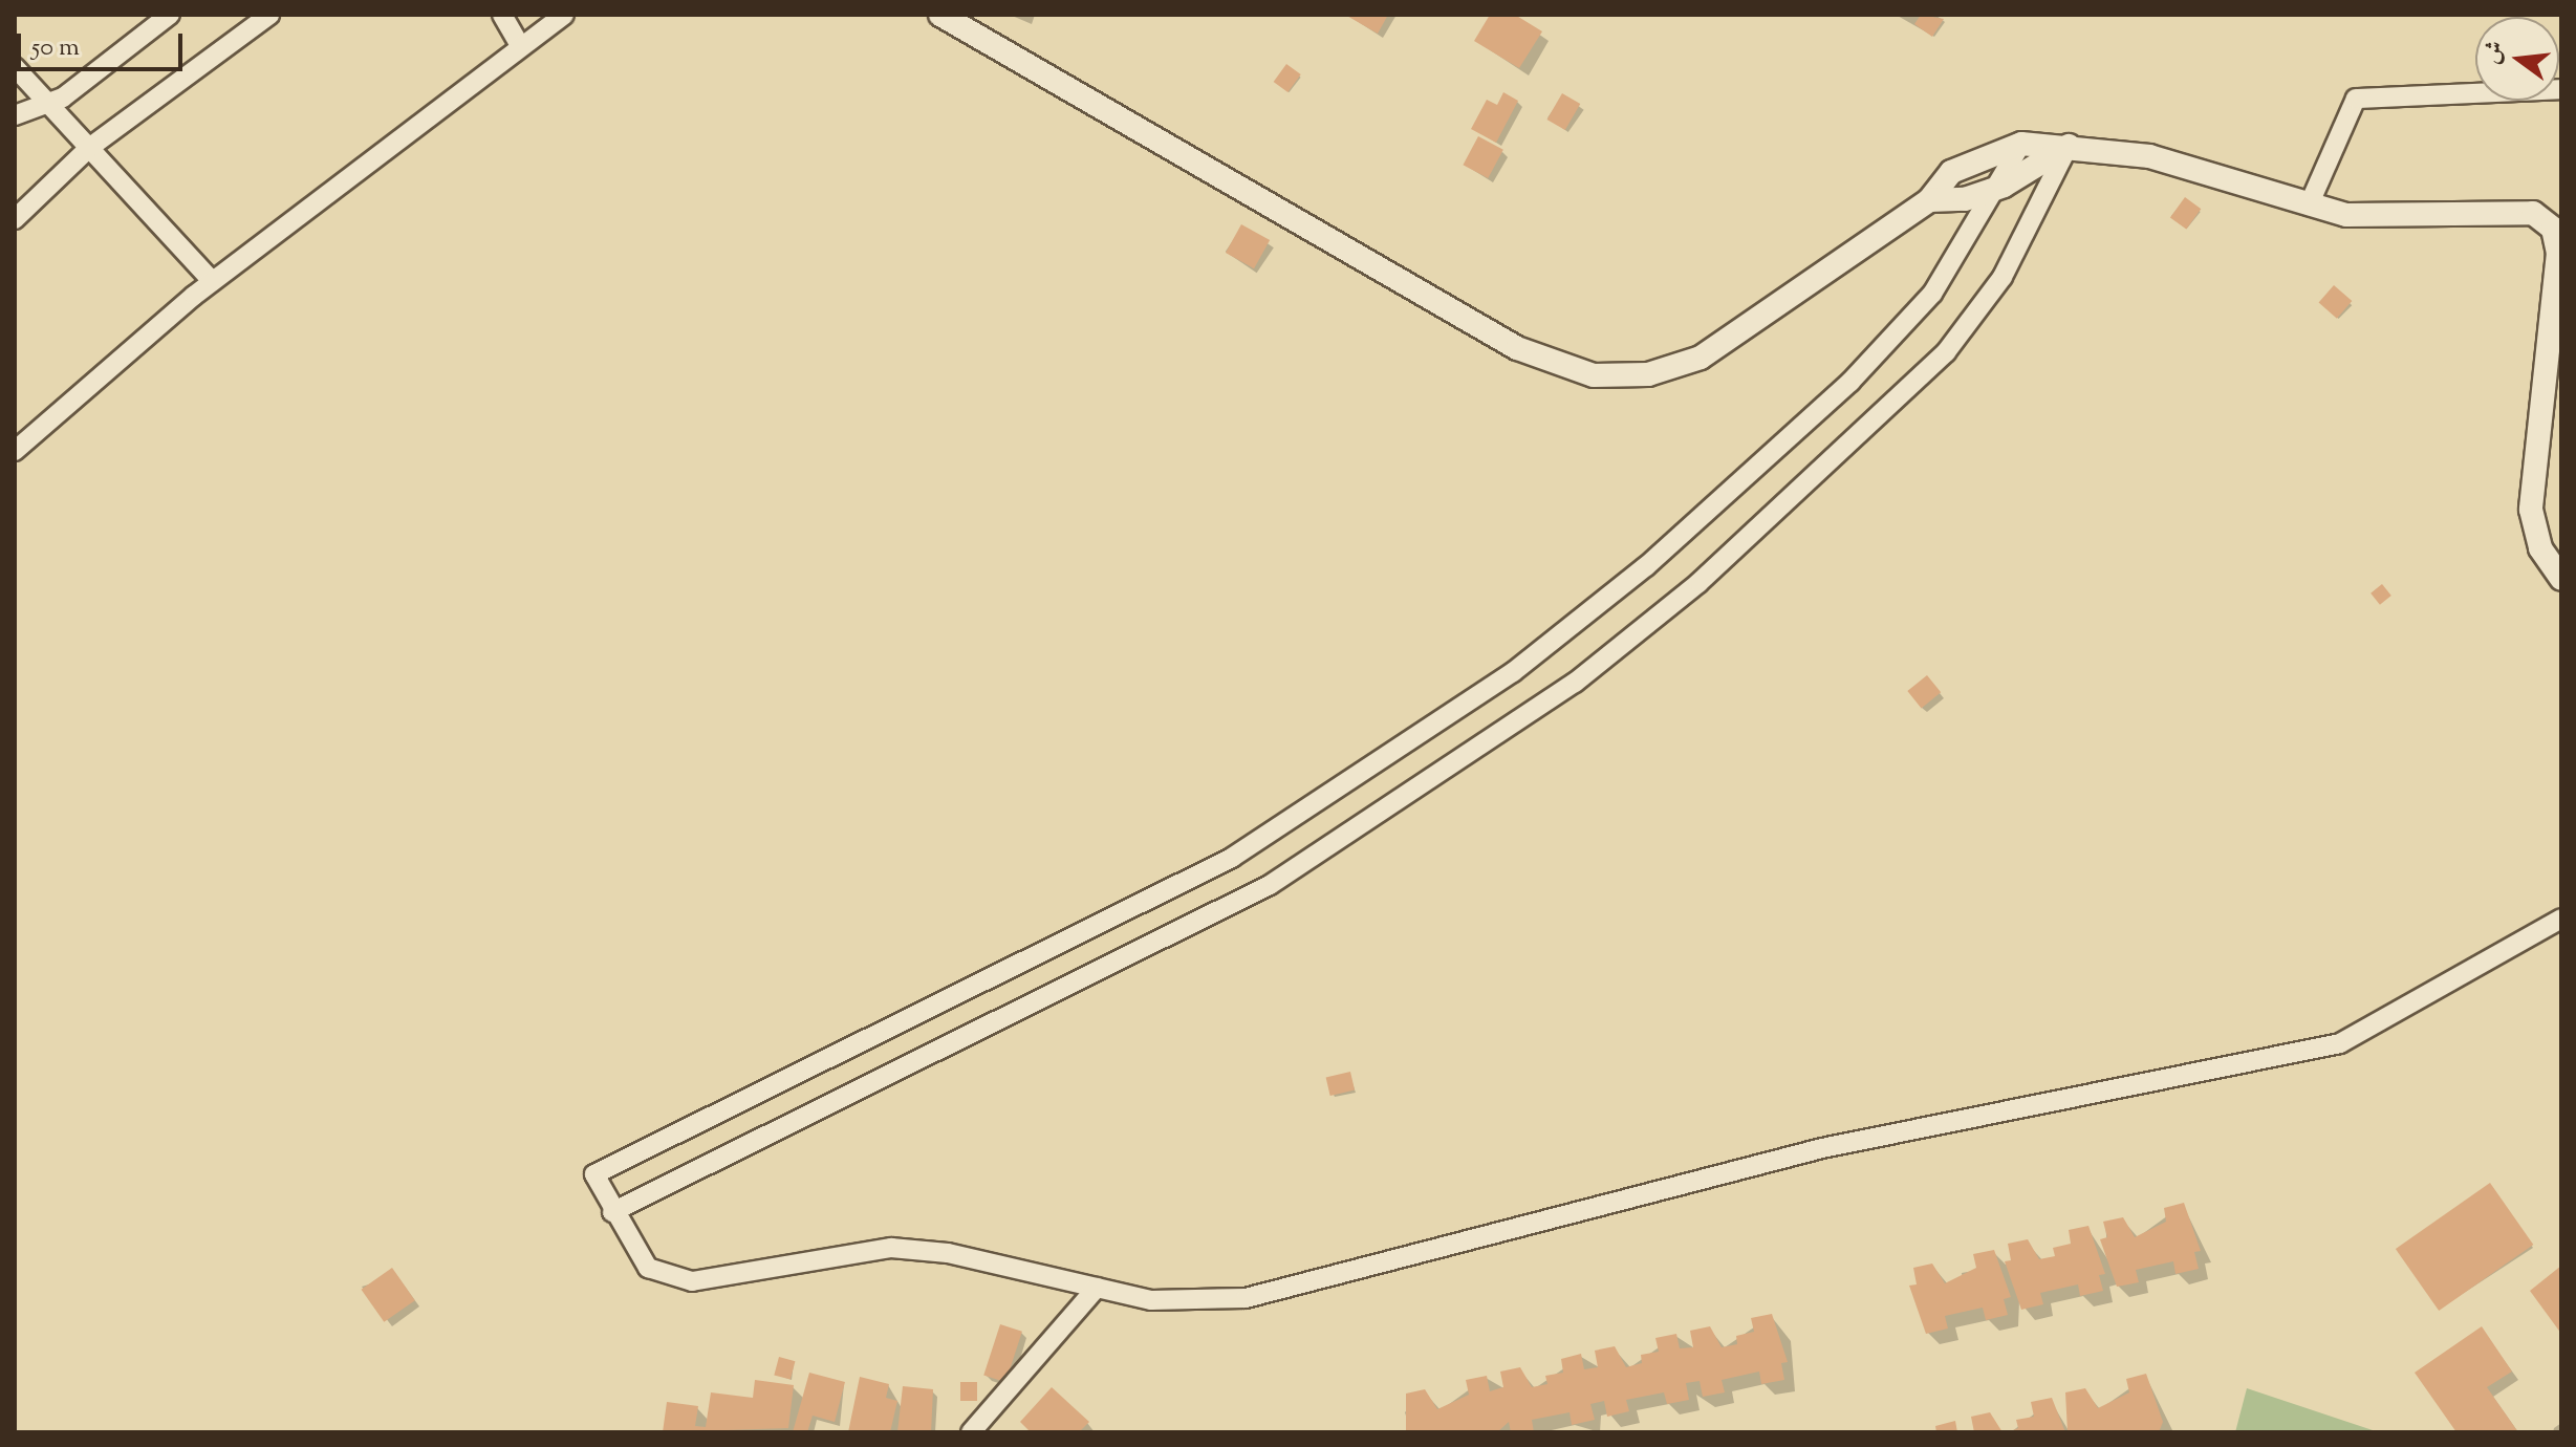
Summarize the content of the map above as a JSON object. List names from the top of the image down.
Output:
{
  "scale_bar": "50 m",
  "north": "left"
}
